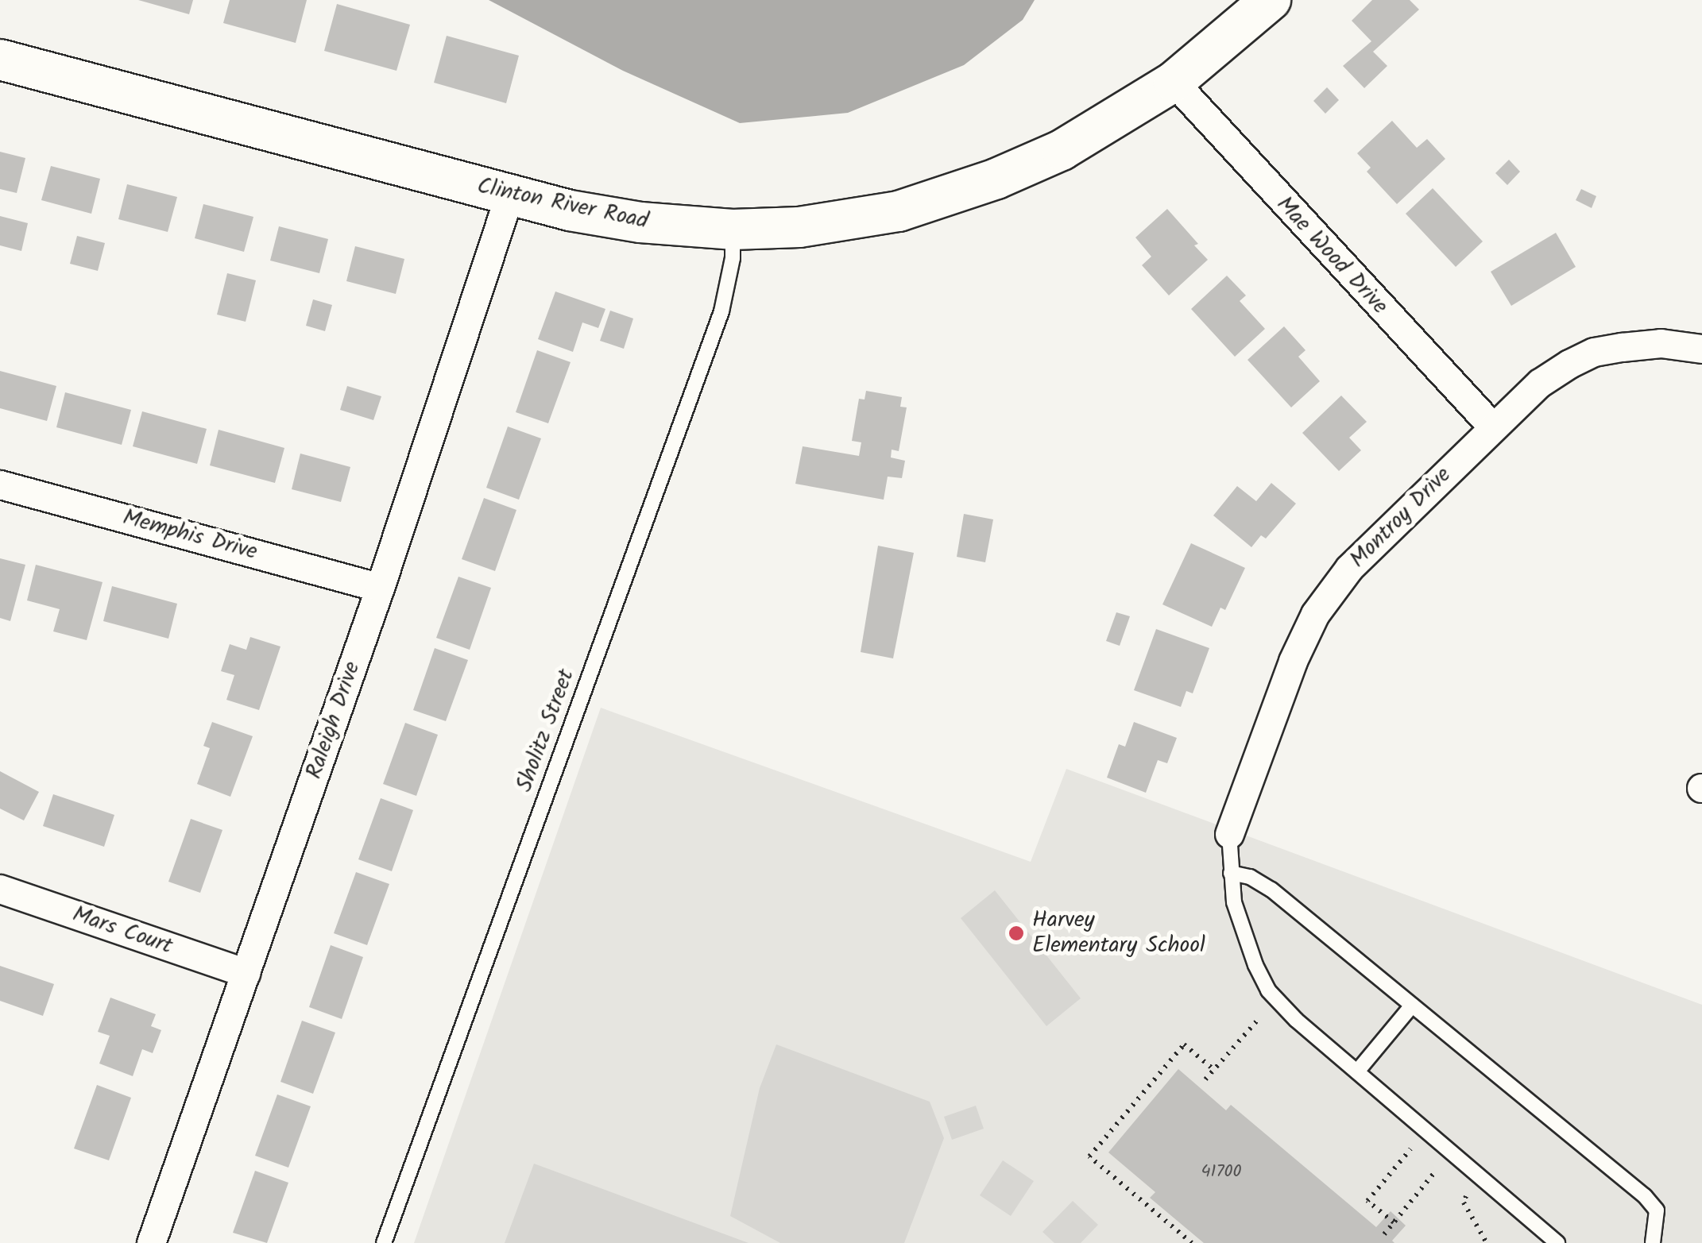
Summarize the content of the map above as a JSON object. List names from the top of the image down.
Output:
{
  "streets": {
    "street": [
      "Clinton River Road",
      "Mae Wood Drive",
      "Montroy Drive",
      "Memphis Drive",
      "Raleigh Drive",
      "Mars Court"
    ],
    "lane": ["Sholitz Street"]
  },
  "crossings": [
    ["Clinton River Road", "Mae Wood Drive"],
    ["Clinton River Road", "Raleigh Drive"],
    ["Clinton River Road", "Sholitz Street"],
    ["Mae Wood Drive", "Montroy Drive"],
    ["Memphis Drive", "Raleigh Drive"],
    ["Raleigh Drive", "Mars Court"]
  ],
  "places": ["Harvey Elementary School"],
  "house_numbers": ["41700"]
}
